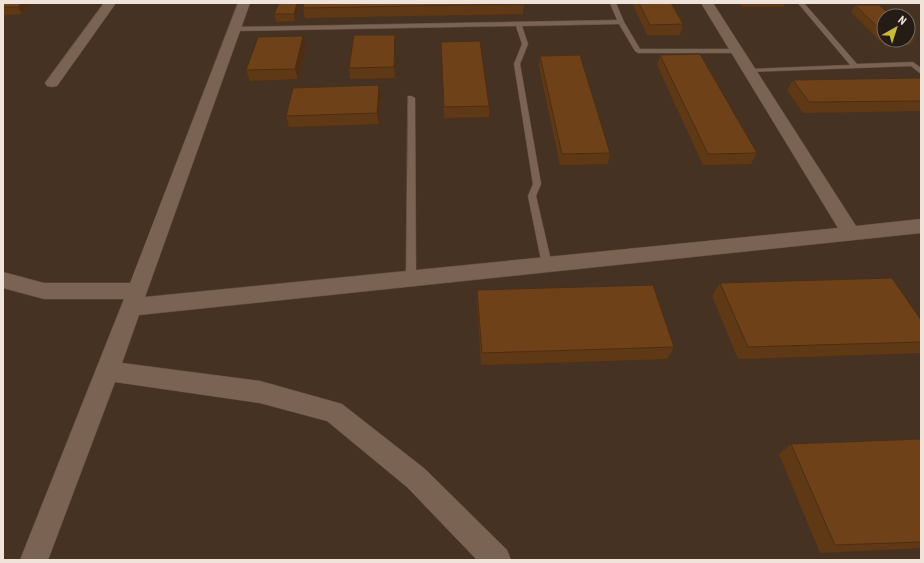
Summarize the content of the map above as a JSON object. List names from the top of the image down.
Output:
{
  "north": "top right"
}
